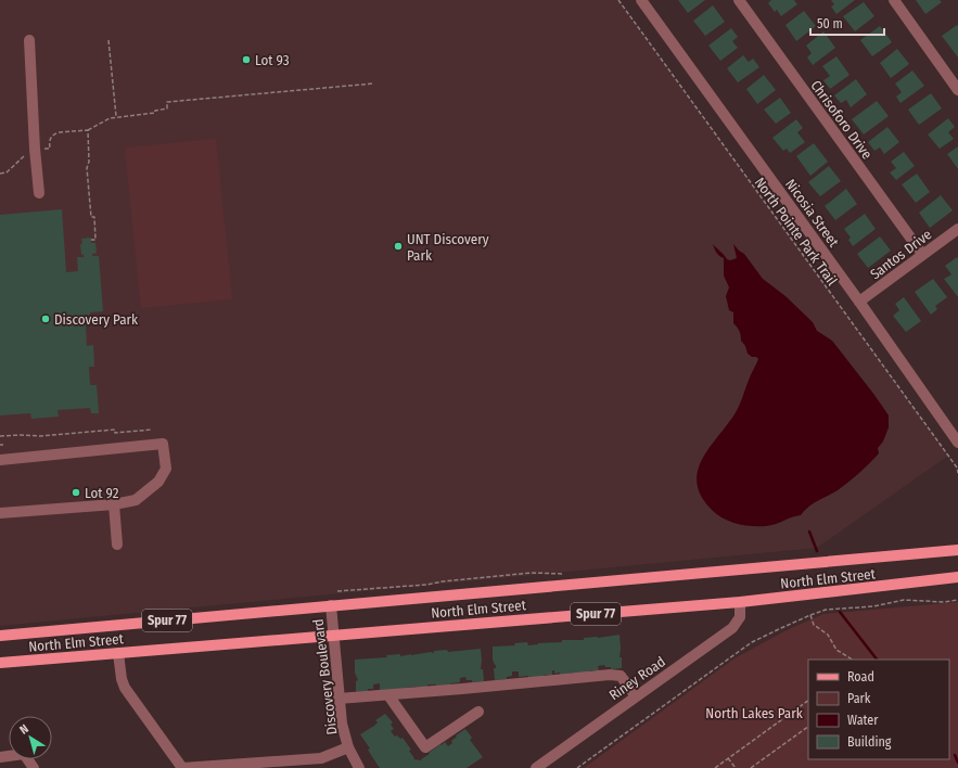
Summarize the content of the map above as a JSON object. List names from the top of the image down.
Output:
{
  "streets": {
    "main road": ["North Elm Street", "Spur 77"],
    "street": [
      "Chrisoforo Drive",
      "Nicosia Street",
      "Santos Drive",
      "Discovery Boulevard",
      "Riney Road"
    ],
    "path": ["North Pointe Park Trail"]
  },
  "crossings": [
    ["Chrisoforo Drive", "Santos Drive"],
    ["Nicosia Street", "Santos Drive"],
    ["North Elm Street", "Discovery Boulevard"],
    ["North Elm Street", "Riney Road"]
  ],
  "parks": ["North Lakes Park"],
  "places": [
    "Lot 93",
    "UNT Discovery Park",
    "Discovery Park",
    "Lot 92"
  ],
  "legend": [
    "Road",
    "Park",
    "Water",
    "Building"
  ],
  "scale_bar": "50 m",
  "north": "top left"
}
